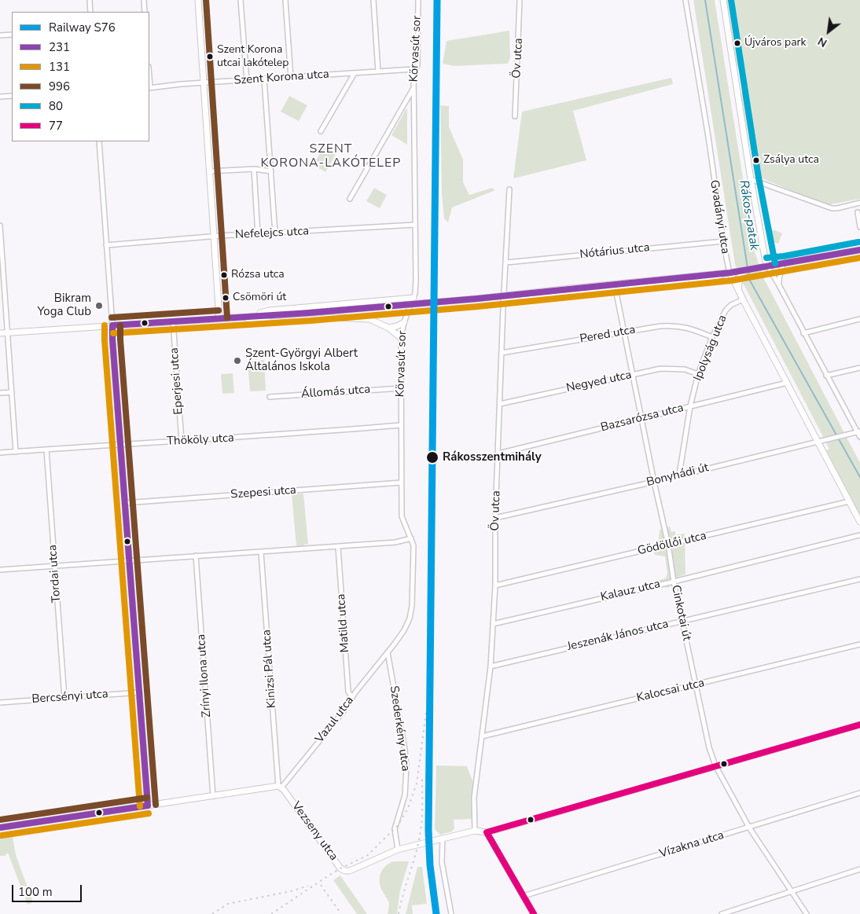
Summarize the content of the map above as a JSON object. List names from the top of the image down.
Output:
{
  "streets": {
    "street": [
      "Körvasút sor",
      "Öv utca",
      "Szent Korona utca",
      "Gvadányi utca",
      "Nefelejcs utca",
      "Nótárius utca",
      "Pered utca",
      "Ipolyság utca",
      "Eperjesi utca",
      "Negyed utca",
      "Állomás utca",
      "Bazsarózsa utca",
      "Thököly utca",
      "Bonyhádi út",
      "Szepesi utca",
      "Gödöllői utca",
      "Tordai utca",
      "Kalauz utca",
      "Cinkotai út",
      "Matild utca",
      "Jeszenák János utca",
      "Kinizsi Pál utca",
      "Zrínyi Ilona utca",
      "Kalocsai utca",
      "Bercsényi utca",
      "Vazul utca",
      "Szederkény utca",
      "Vezseny utca",
      "Vízakna utca"
    ]
  },
  "crossings": [
    ["Körvasút sor", "Szent Korona utca"],
    ["Körvasút sor", "Nefelejcs utca"],
    ["Körvasút sor", "Állomás utca"],
    ["Körvasút sor", "Thököly utca"],
    ["Körvasút sor", "Szepesi utca"],
    ["Körvasút sor", "Vazul utca"],
    ["Körvasút sor", "Szederkény utca"],
    ["Öv utca", "Nótárius utca"],
    ["Öv utca", "Pered utca"],
    ["Öv utca", "Negyed utca"],
    ["Öv utca", "Bazsarózsa utca"],
    ["Öv utca", "Bonyhádi út"],
    ["Öv utca", "Gödöllői utca"],
    ["Öv utca", "Kalauz utca"],
    ["Öv utca", "Jeszenák János utca"],
    ["Öv utca", "Kalocsai utca"],
    ["Gvadányi utca", "Nótárius utca"],
    ["Gvadányi utca", "Ipolyság utca"],
    ["Gvadányi utca", "Bazsarózsa utca"],
    ["Gvadányi utca", "Bonyhádi út"],
    ["Gvadányi utca", "Gödöllői utca"],
    ["Pered utca", "Ipolyság utca"],
    ["Pered utca", "Cinkotai út"],
    ["Ipolyság utca", "Negyed utca"],
    ["Ipolyság utca", "Bazsarózsa utca"],
    ["Ipolyság utca", "Bonyhádi út"],
    ["Eperjesi utca", "Thököly utca"],
    ["Negyed utca", "Cinkotai út"],
    ["Bazsarózsa utca", "Cinkotai út"],
    ["Thököly utca", "Tordai utca"],
    ["Bonyhádi út", "Cinkotai út"],
    ["Gödöllői utca", "Cinkotai út"],
    ["Tordai utca", "Bercsényi utca"],
    ["Kalauz utca", "Cinkotai út"],
    ["Cinkotai út", "Jeszenák János utca"],
    ["Cinkotai út", "Kalocsai utca"],
    ["Cinkotai út", "Vízakna utca"],
    ["Matild utca", "Vazul utca"],
    ["Kinizsi Pál utca", "Vazul utca"],
    ["Kinizsi Pál utca", "Vezseny utca"],
    ["Vazul utca", "Szederkény utca"],
    ["Vazul utca", "Vezseny utca"],
    ["Szederkény utca", "Vezseny utca"]
  ],
  "districts": ["SZENT KORONA-LAKÓTELEP"],
  "water": ["Rákos-patak"],
  "places": [
    "Újváros park",
    "Szent Korona utcai lakótelep",
    "Zsálya utca",
    "Rózsa utca",
    "Csömöri út",
    "Bikram Yoga Club",
    "Szent-Györgyi Albert Általános Iskola",
    "Rákosszentmihály"
  ],
  "lines": [
    "rail line S76",
    "transit line 996",
    "transit line 80",
    "transit line 231",
    "transit line 131",
    "transit line 77"
  ],
  "legend": [
    "Railway S76",
    "231",
    "131",
    "996",
    "80",
    "77"
  ],
  "scale_bar": "100 m",
  "north": "bottom left"
}
